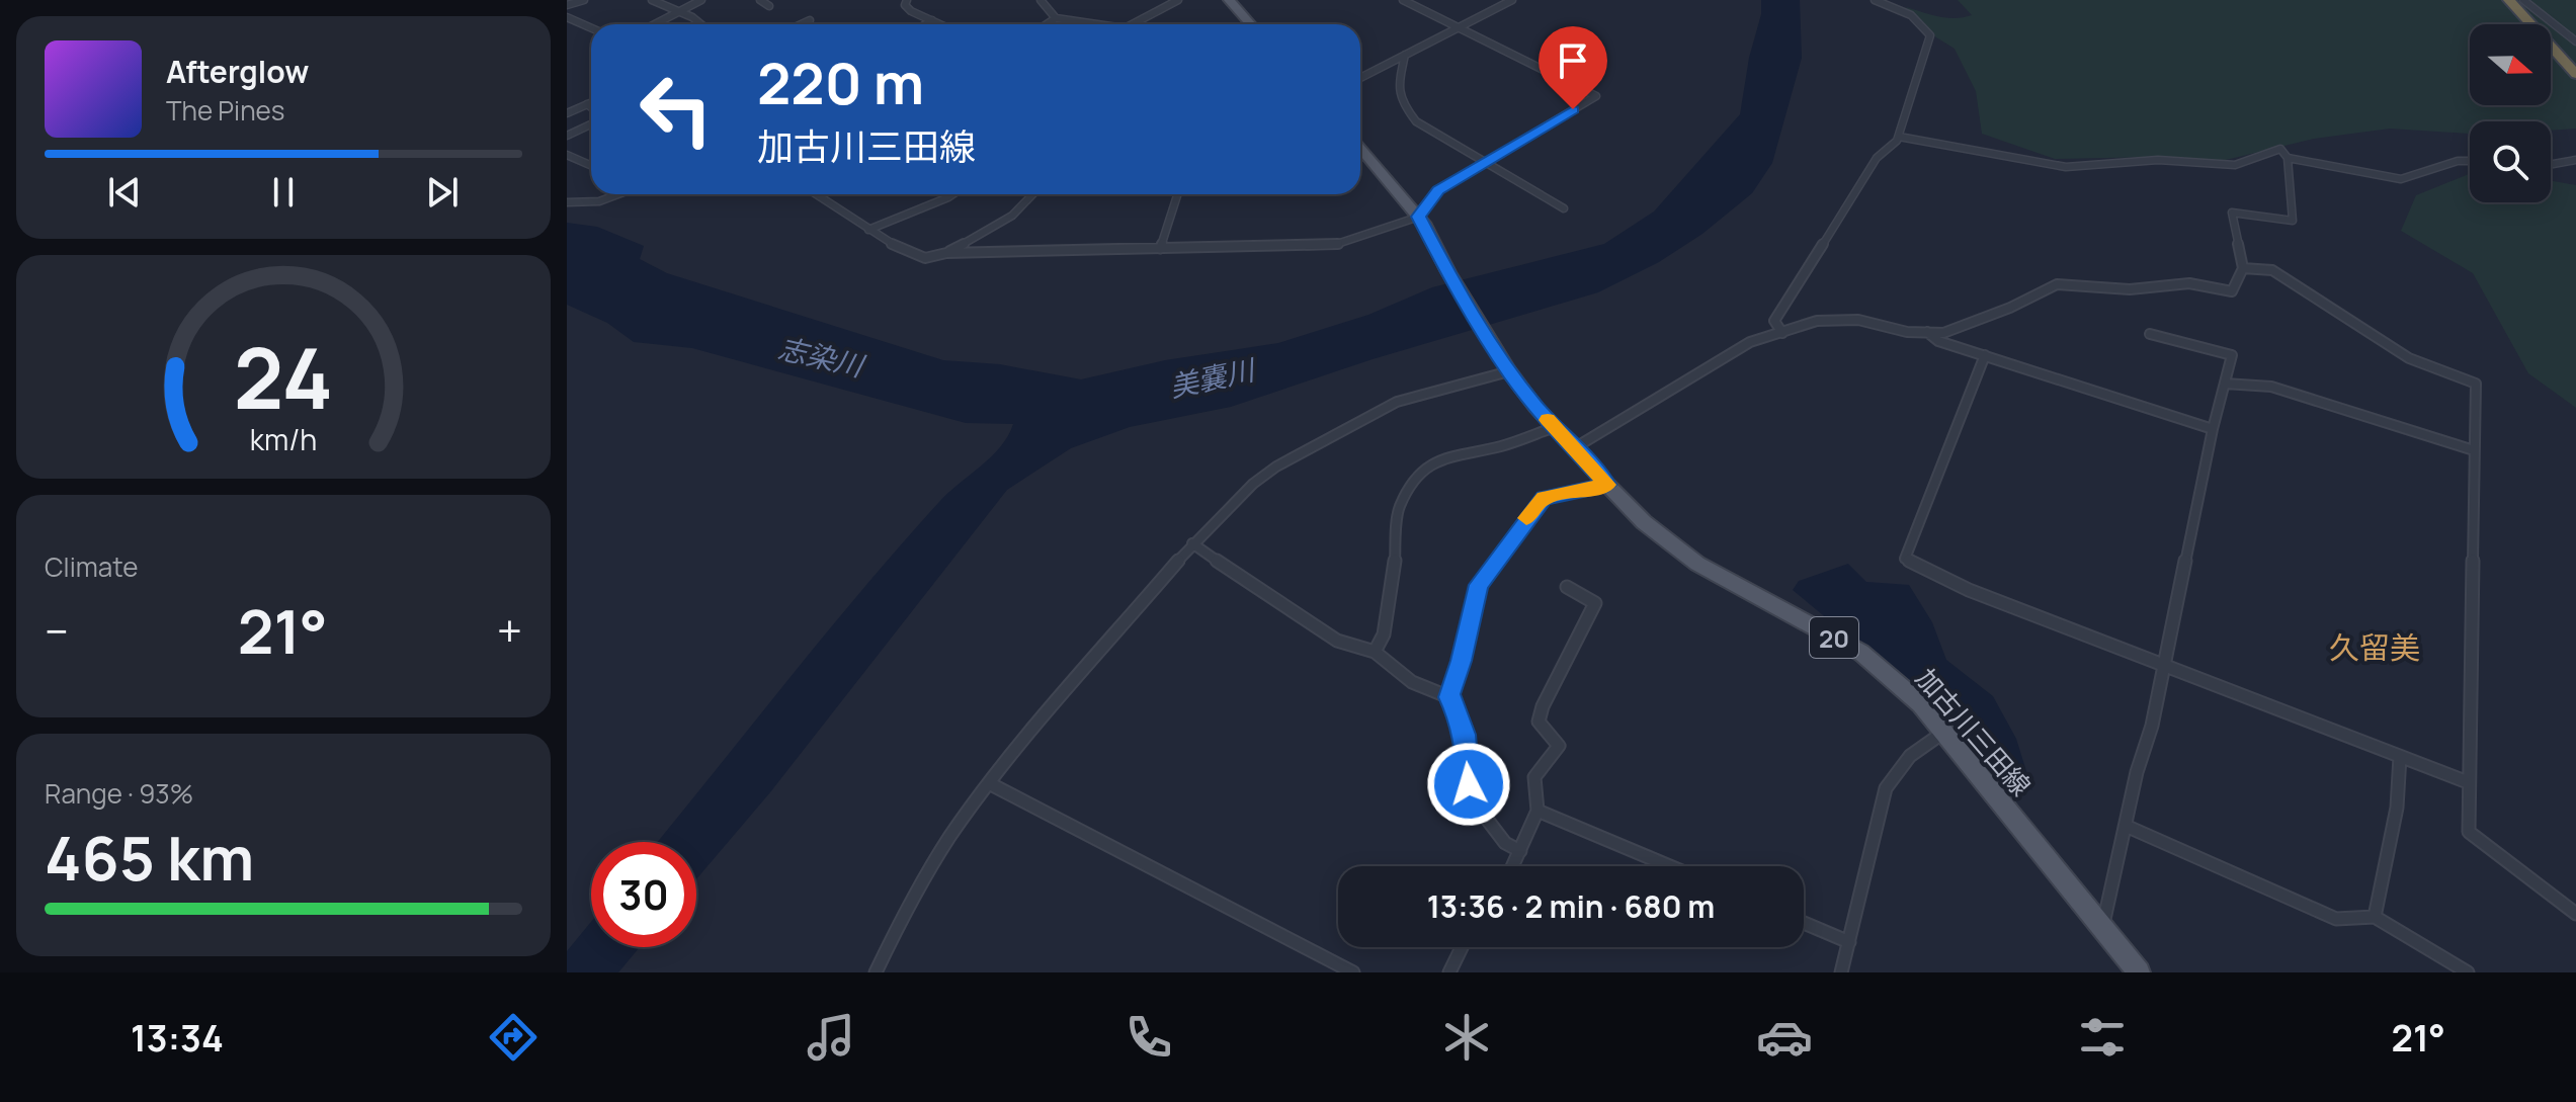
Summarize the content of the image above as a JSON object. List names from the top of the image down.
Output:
{
  "streets": {
    "main road": ["20", "加古川三田線"]
  },
  "districts": ["久留美"],
  "water": ["志染川", "美嚢川"],
  "north": "right",
  "page": {
    "turn": ["220 m", "加古川三田線"],
    "song": ["Afterglow", "The Pines"],
    "tile": [
      "Climate",
      ["Range · 93%", "465 km"]
    ],
    "heat": ["−", "21°", "+"],
    "limit": "30",
    "trip": "13:36 · 2 min · 680 m",
    "tabs": ["13:34", "21°"],
    "gauge": ["24", "km/h"]
  }
}
